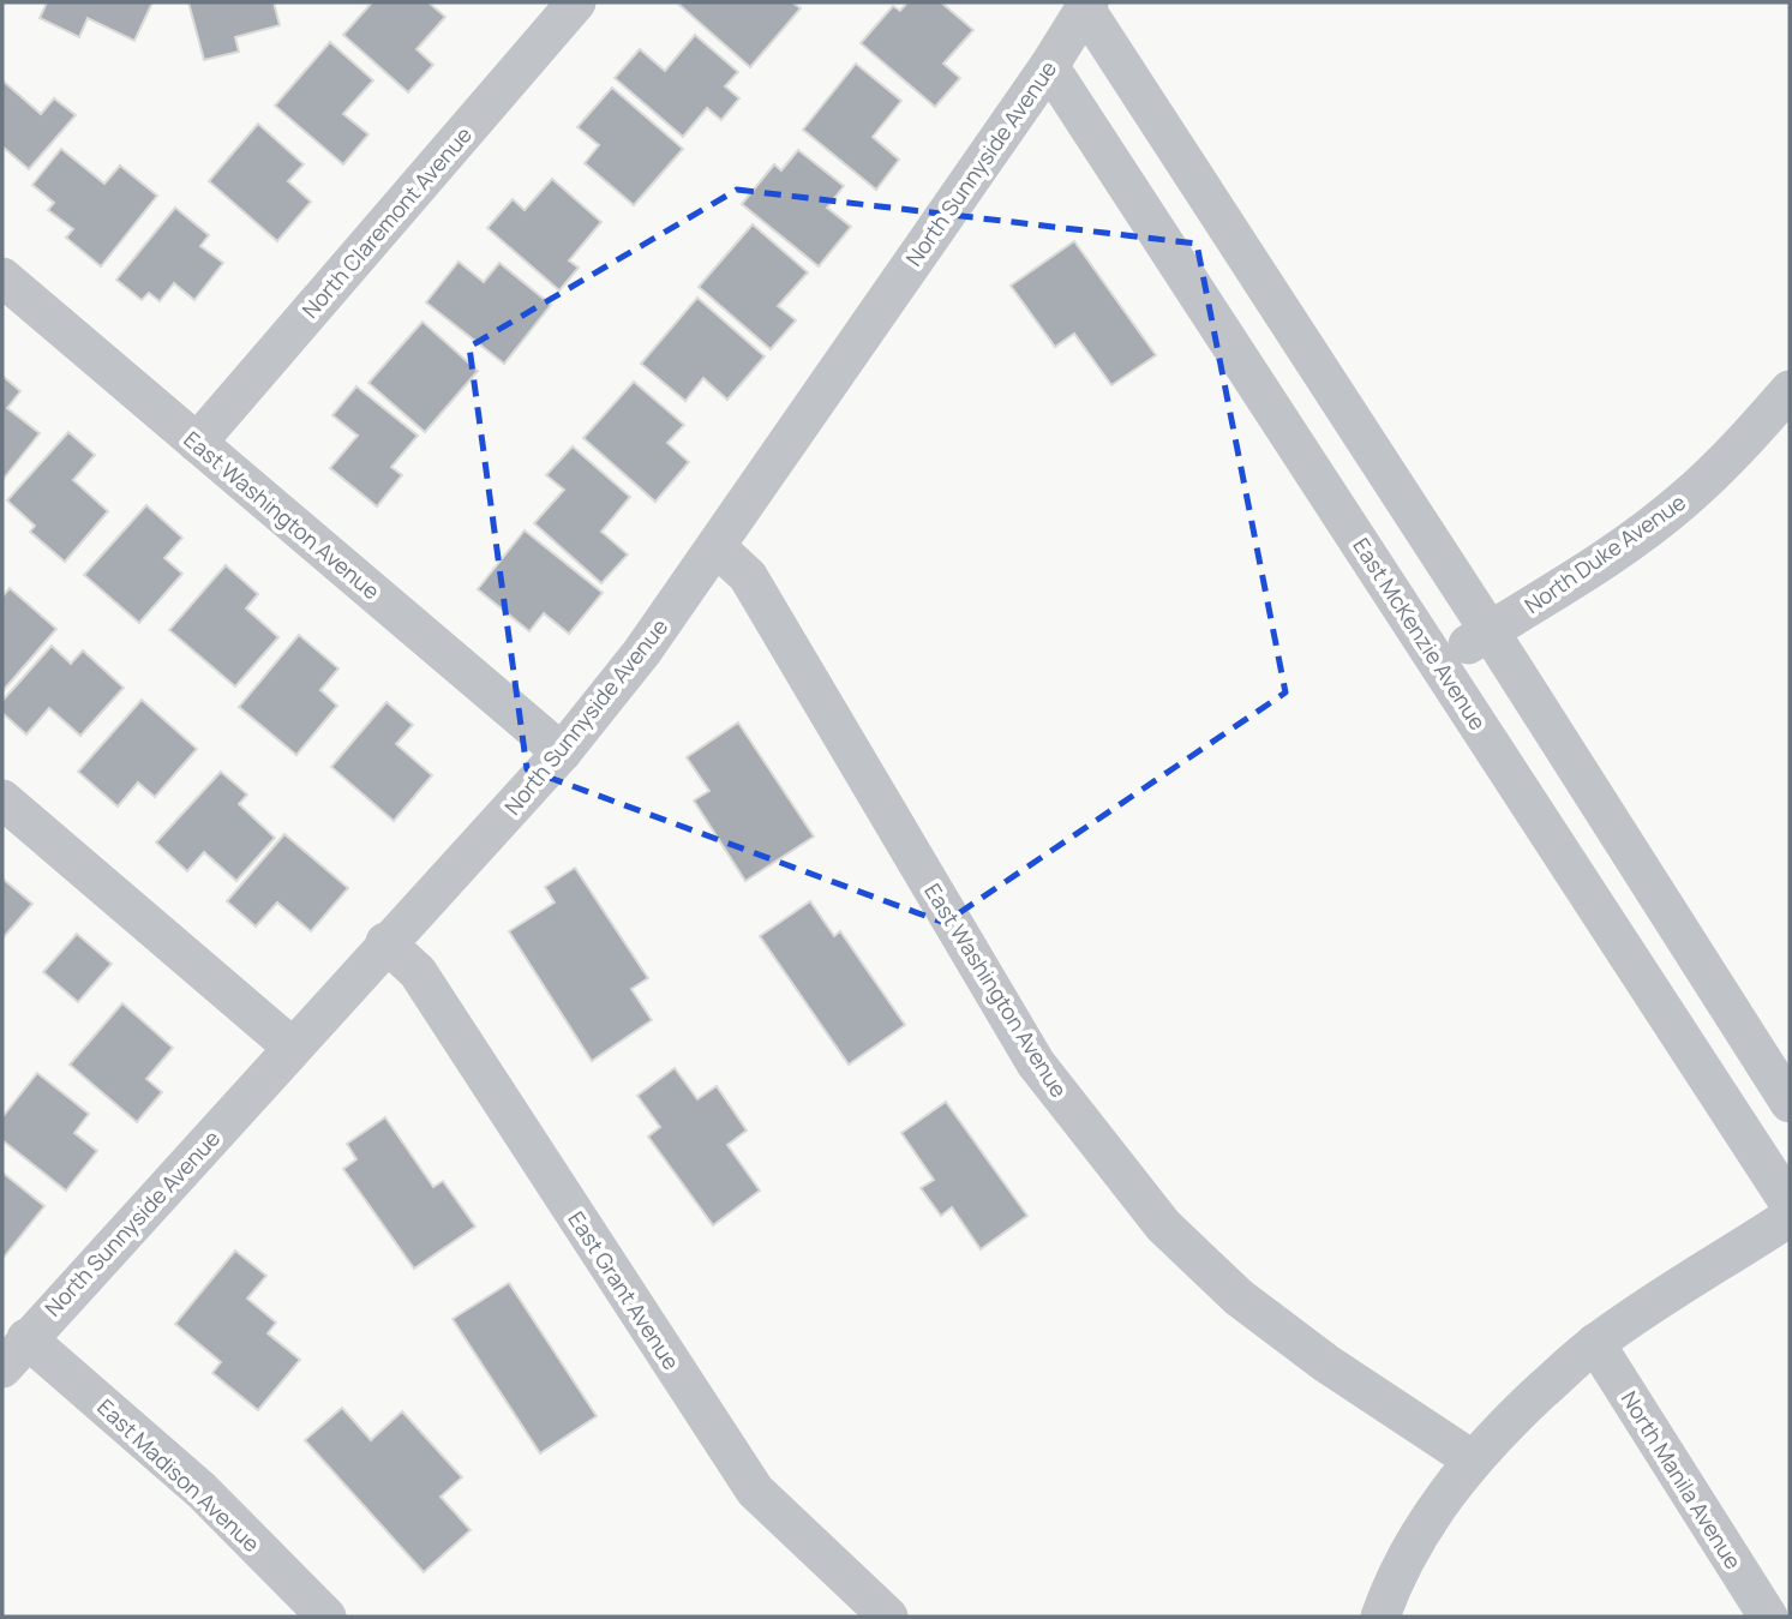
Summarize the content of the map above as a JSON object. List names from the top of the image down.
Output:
{
  "streets": {
    "street": [
      "North Sunnyside Avenue",
      "North Claremont Avenue",
      "East Washington Avenue",
      "North Duke Avenue",
      "East McKenzie Avenue",
      "East Grant Avenue",
      "East Madison Avenue",
      "North Manila Avenue"
    ]
  },
  "crossings": [
    ["North Sunnyside Avenue", "East Washington Avenue"],
    ["North Sunnyside Avenue", "East McKenzie Avenue"],
    ["North Sunnyside Avenue", "East Grant Avenue"],
    ["North Sunnyside Avenue", "East Madison Avenue"],
    ["North Claremont Avenue", "East Washington Avenue"],
    ["North Duke Avenue", "East McKenzie Avenue"]
  ]
}
